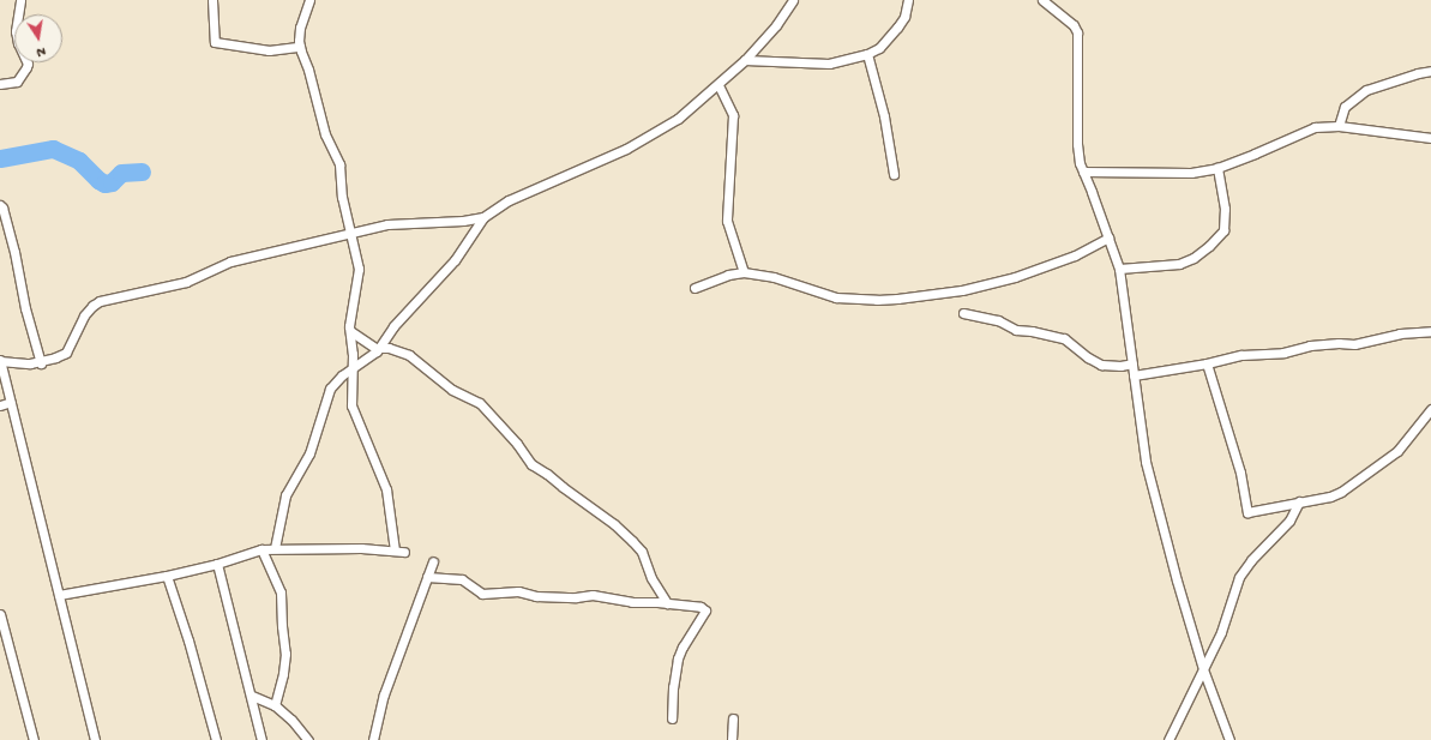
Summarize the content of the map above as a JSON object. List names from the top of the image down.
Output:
{
  "north": "bottom"
}
